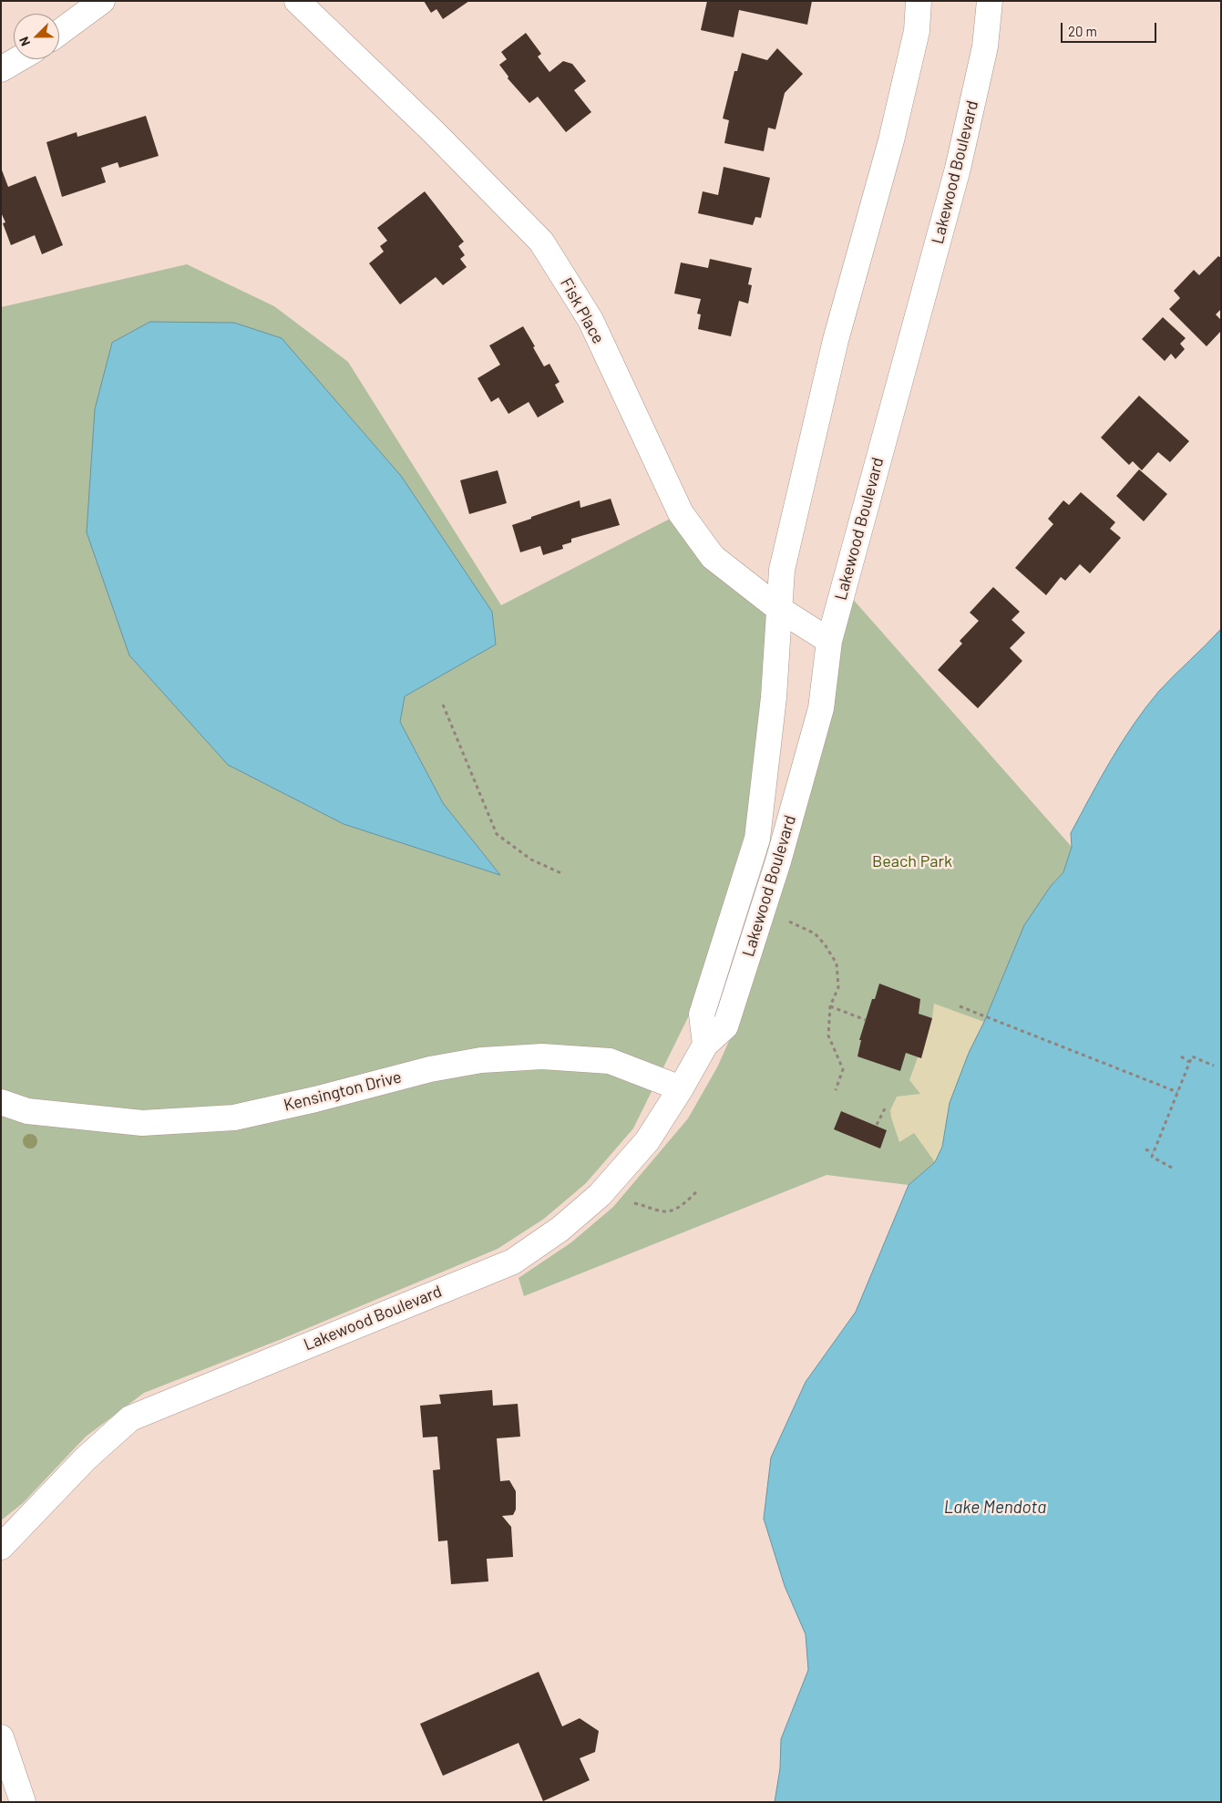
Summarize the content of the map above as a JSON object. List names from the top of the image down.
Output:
{
  "streets": {
    "street": ["Lakewood Boulevard", "Fisk Place", "Kensington Drive"]
  },
  "crossings": [
    ["Lakewood Boulevard", "Fisk Place"],
    ["Lakewood Boulevard", "Kensington Drive"]
  ],
  "water": ["Lake Mendota"],
  "parks": ["Beach Park"],
  "scale_bar": "20 m",
  "north": "bottom left"
}
